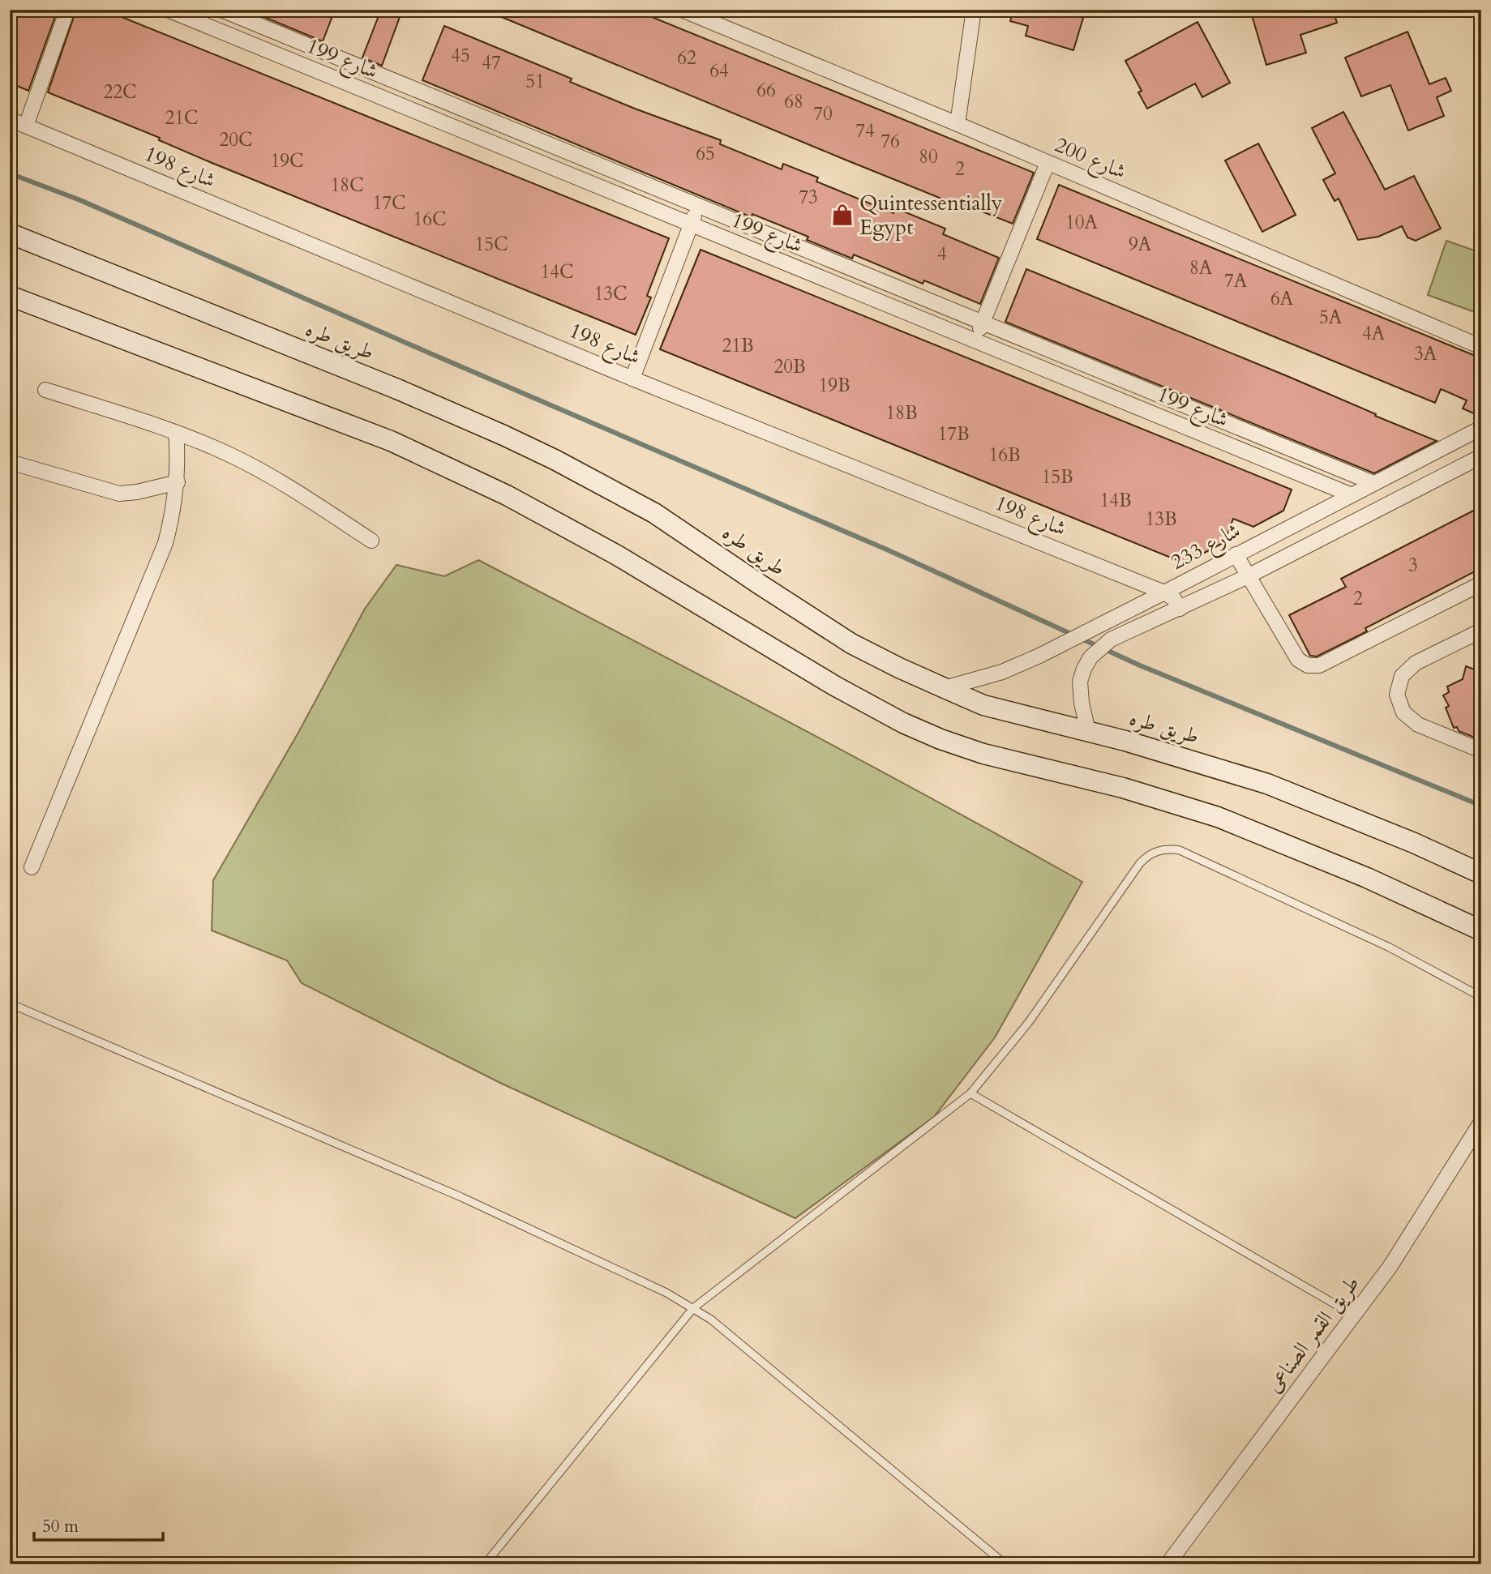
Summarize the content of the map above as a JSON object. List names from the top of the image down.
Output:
{
  "streets": {
    "main road": ["طريق طره"],
    "street": [
      "شارع 199",
      "شارع 200",
      "شارع 198",
      "شارع 233",
      "طريق القمر الصناعى"
    ]
  },
  "crossings": [
    ["شارع 199", "شارع 233"],
    ["شارع 198", "شارع 233"],
    ["طريق طره", "شارع 233"]
  ],
  "places": {
    "shop": ["Quintessentially Egypt"]
  },
  "house_numbers": [
    "45",
    "62",
    "47",
    "64",
    "51",
    "66",
    "22C",
    "68",
    "70",
    "21C",
    "74",
    "20C",
    "76",
    "65",
    "80",
    "19C",
    "2",
    "18C",
    "73",
    "17C",
    "16C",
    "10A",
    "15C",
    "9A",
    "4",
    "8A",
    "14C",
    "7A",
    "13C",
    "6A",
    "5A",
    "4A",
    "21B",
    "3A",
    "20B",
    "19B",
    "18B",
    "17B",
    "16B",
    "15B",
    "14B",
    "13B",
    "3",
    "2"
  ],
  "scale_bar": "50 m"
}
